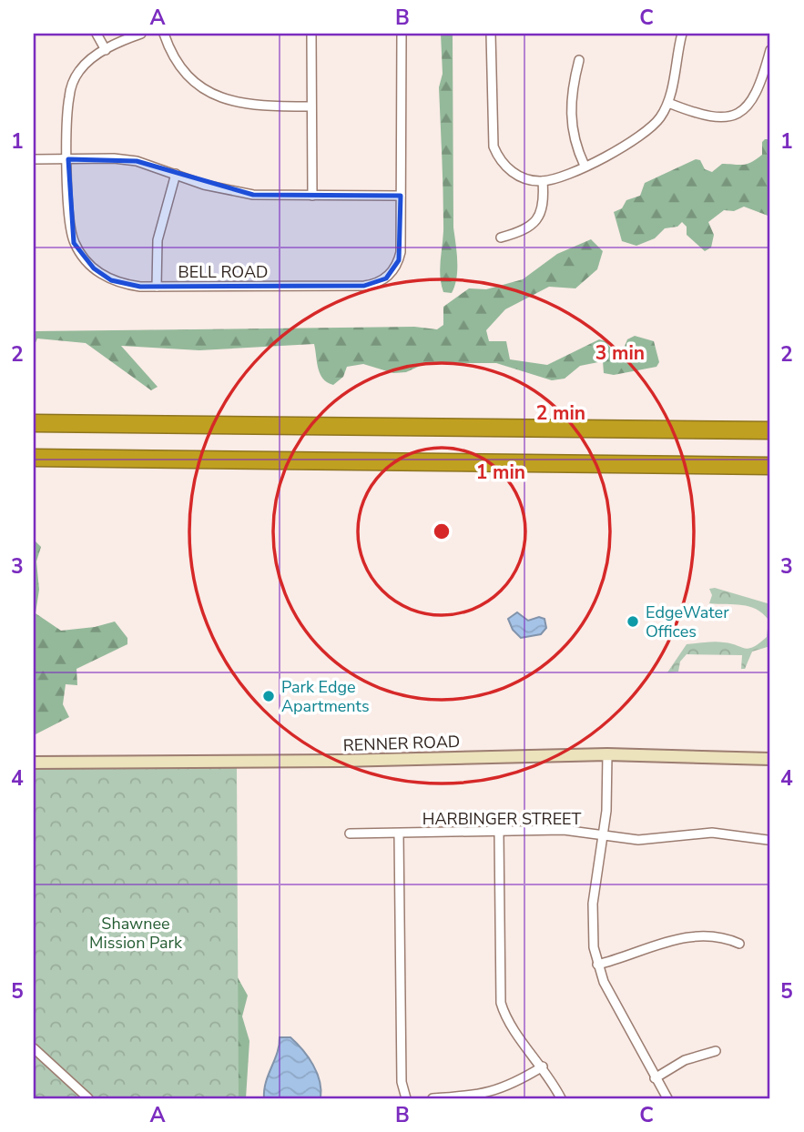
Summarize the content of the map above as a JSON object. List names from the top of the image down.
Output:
{
  "streets": {
    "main road": ["RENNER ROAD"],
    "street": ["BELL ROAD", "HARBINGER STREET"]
  },
  "parks": ["Shawnee Mission Park"],
  "places": ["EdgeWater Offices", "Park Edge Apartments"],
  "grid": {
    "columns": ["A", "B", "C"],
    "rows": [
      "1",
      "2",
      "3",
      "4",
      "5"
    ]
  },
  "rings": ["3 min", "2 min", "1 min"]
}
